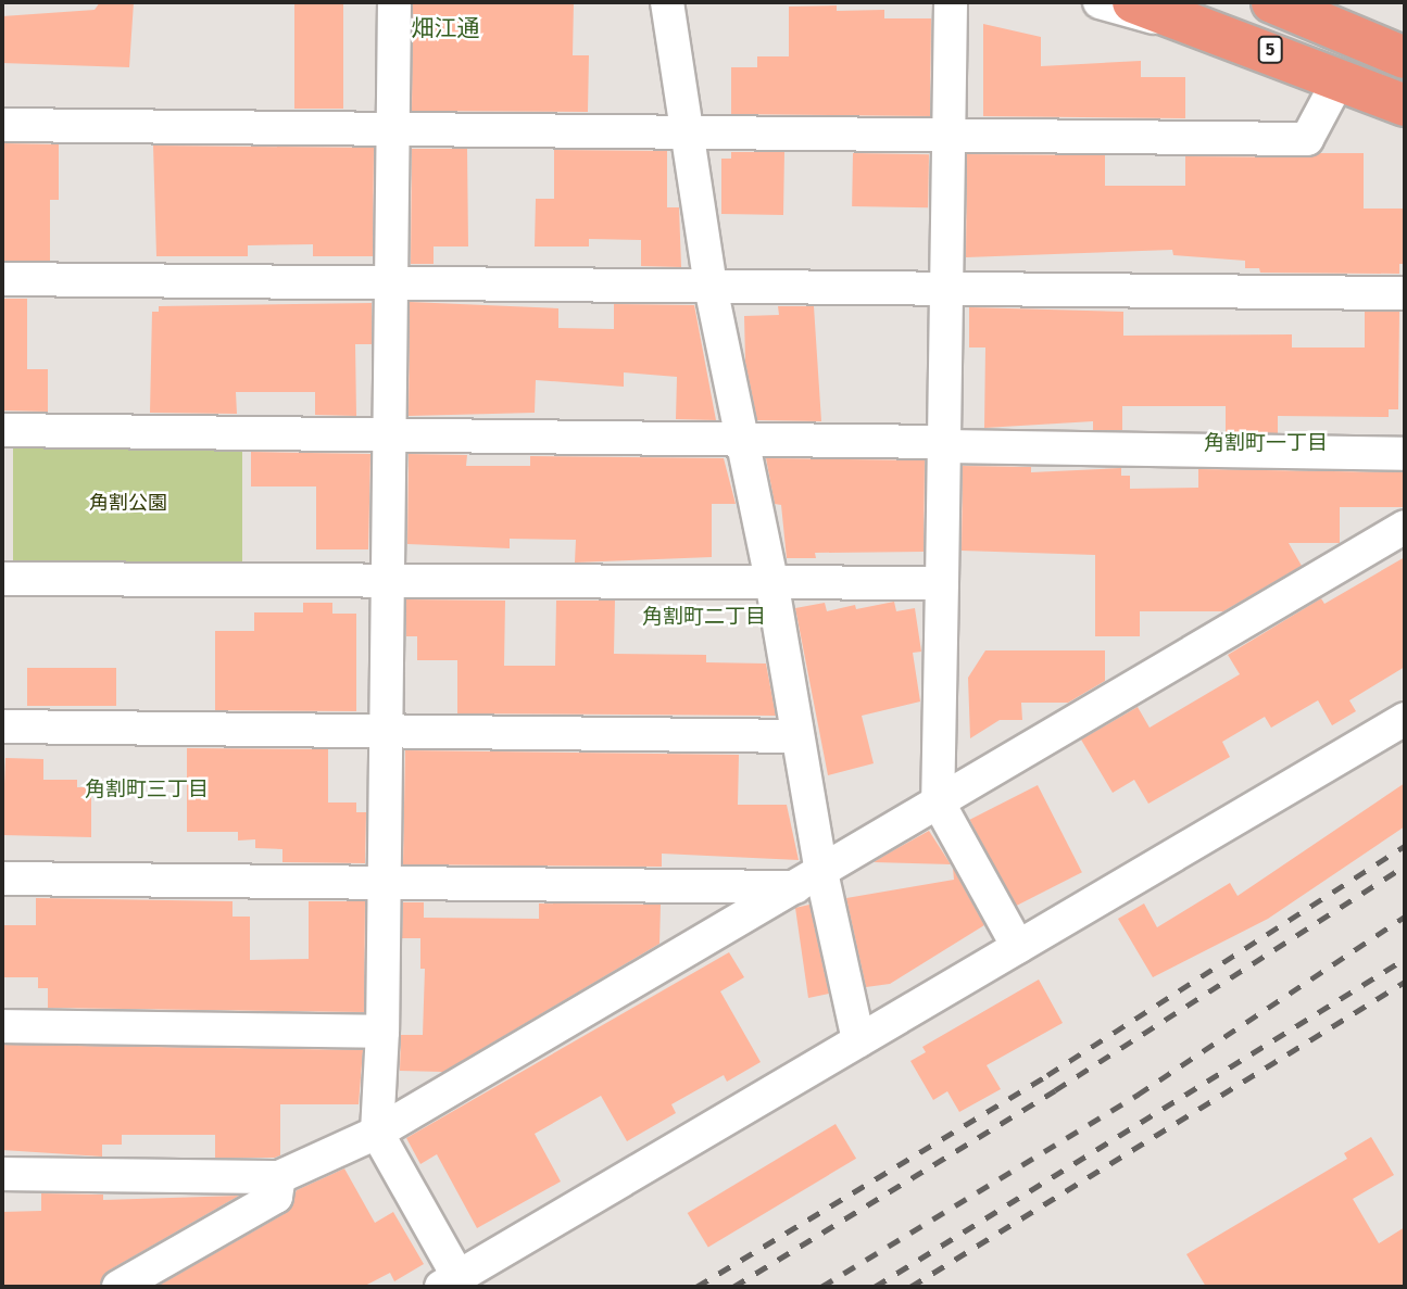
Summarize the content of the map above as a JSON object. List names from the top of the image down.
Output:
{
  "streets": {
    "highway": ["5"]
  },
  "districts": [
    "畑江通",
    "角割町一丁目",
    "角割町二丁目",
    "角割町三丁目"
  ],
  "parks": ["角割公園"]
}
